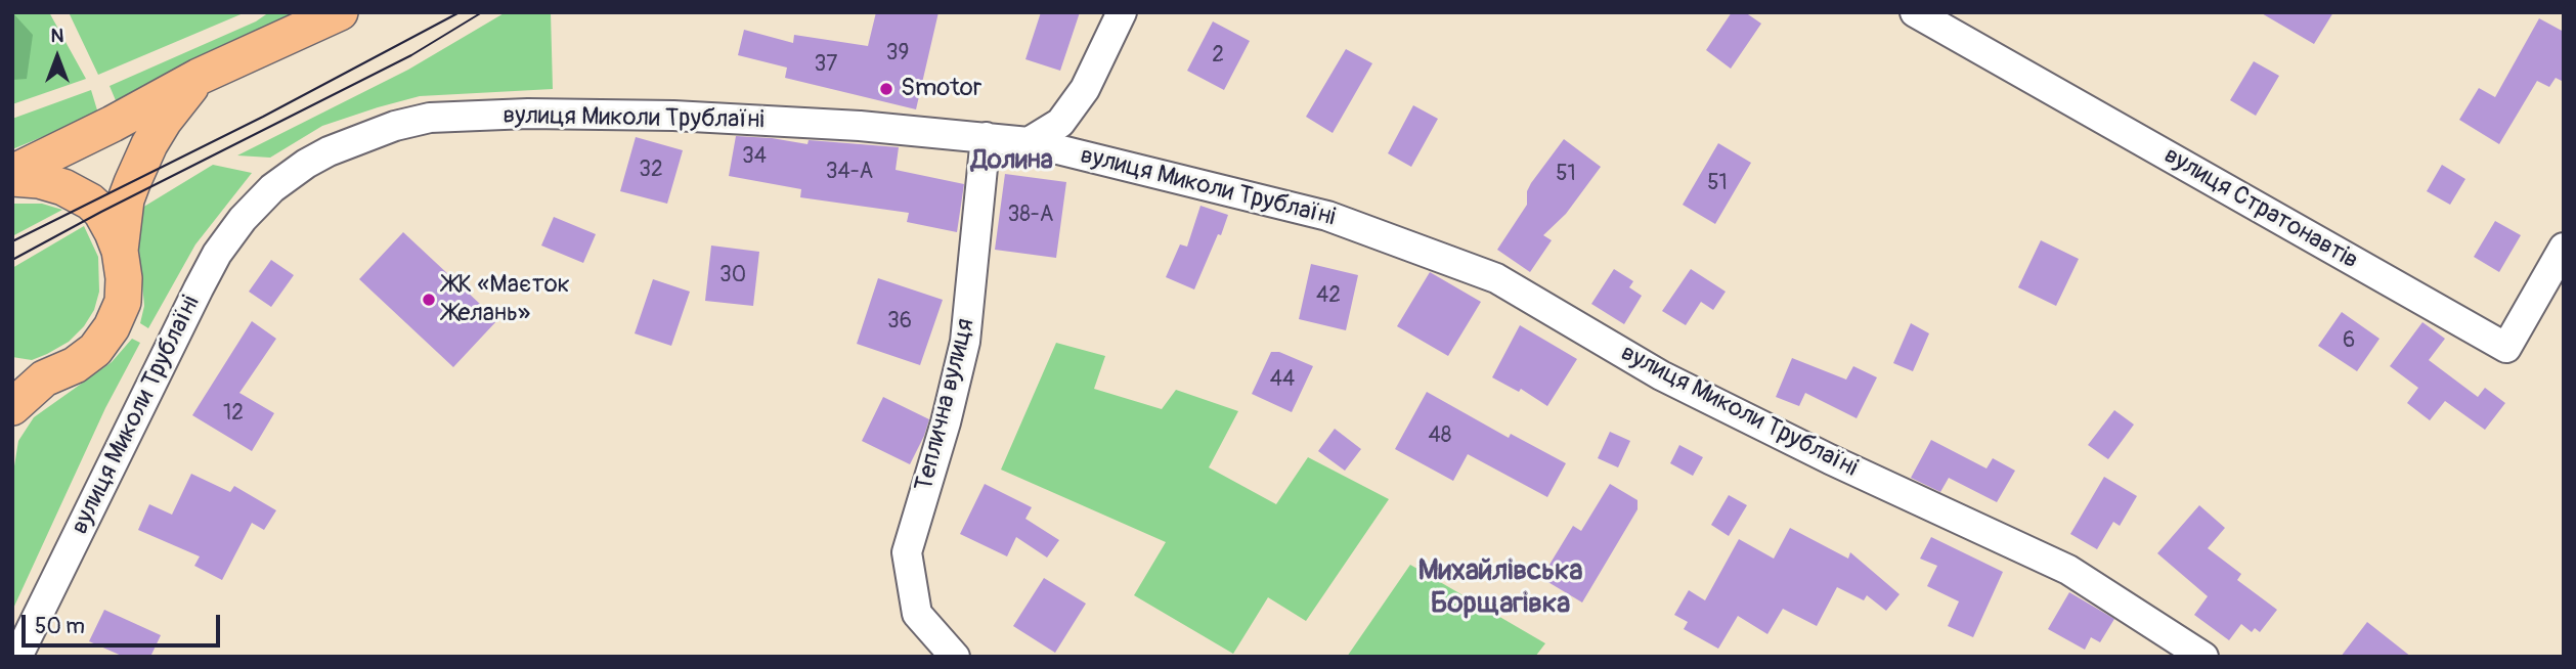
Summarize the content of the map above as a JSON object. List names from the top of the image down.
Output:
{
  "streets": {
    "street": ["вулиця Миколи Трублаїні", "вулиця Стратонавтів", "Теплична вулиця"]
  },
  "crossings": [
    ["вулиця Миколи Трублаїні", "Теплична вулиця"]
  ],
  "districts": ["Долина", "Михайлівська Борщагівка"],
  "places": ["Smotor", "ЖК «Маєток Желань»"],
  "house_numbers": [
    "39",
    "2",
    "37",
    "34",
    "32",
    "34-А",
    "51",
    "51",
    "38-А",
    "30",
    "42",
    "36",
    "6",
    "44",
    "12",
    "48"
  ],
  "scale_bar": "50 m",
  "north": "top"
}
